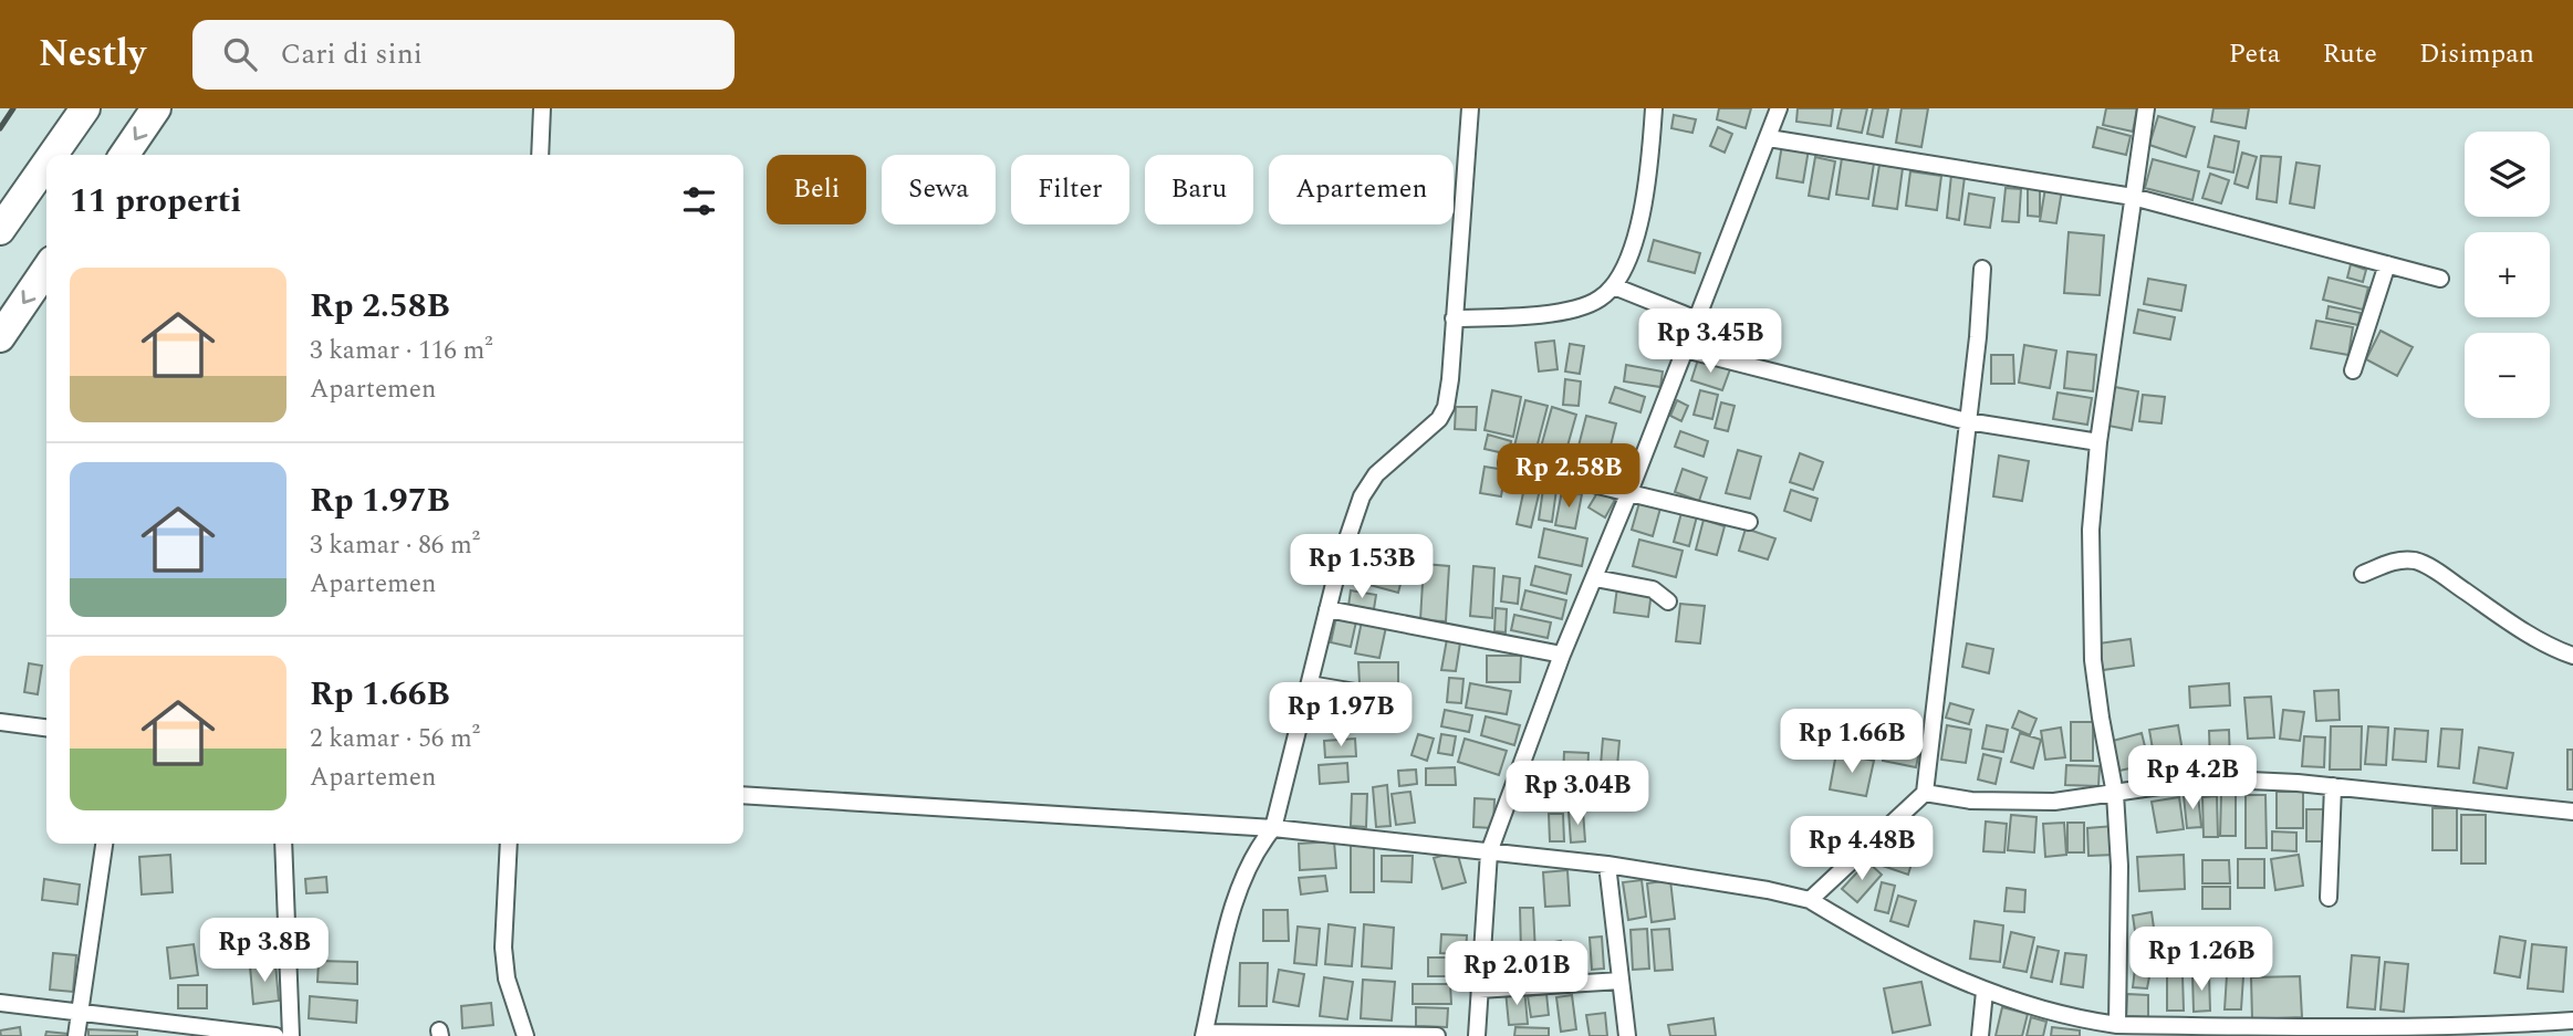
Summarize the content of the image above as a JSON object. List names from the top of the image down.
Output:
{
  "page": {
    "header": "Nestly",
    "search": "Cari di sini",
    "nav": ["Peta", "Rute", "Disimpan"],
    "map_buttons": ["+", "−"],
    "chip": [
      "Beli",
      "Sewa",
      "Filter",
      "Baru",
      "Apartemen"
    ],
    "heading": "11 properti",
    "list": [
      {
        "name": "Rp 2.58B",
        "note": "3 kamar · 116 m² · Apartemen"
      },
      {
        "name": "Rp 1.97B",
        "note": "3 kamar · 86 m² · Apartemen"
      },
      {
        "name": "Rp 1.66B",
        "note": "2 kamar · 56 m² · Apartemen"
      }
    ],
    "price": [
      "Rp 3.45B",
      "Rp 2.58B",
      "Rp 1.53B",
      "Rp 1.97B",
      "Rp 1.66B",
      "Rp 4.2B",
      "Rp 3.04B",
      "Rp 4.48B",
      "Rp 3.8B",
      "Rp 1.26B",
      "Rp 2.01B"
    ]
  }
}
